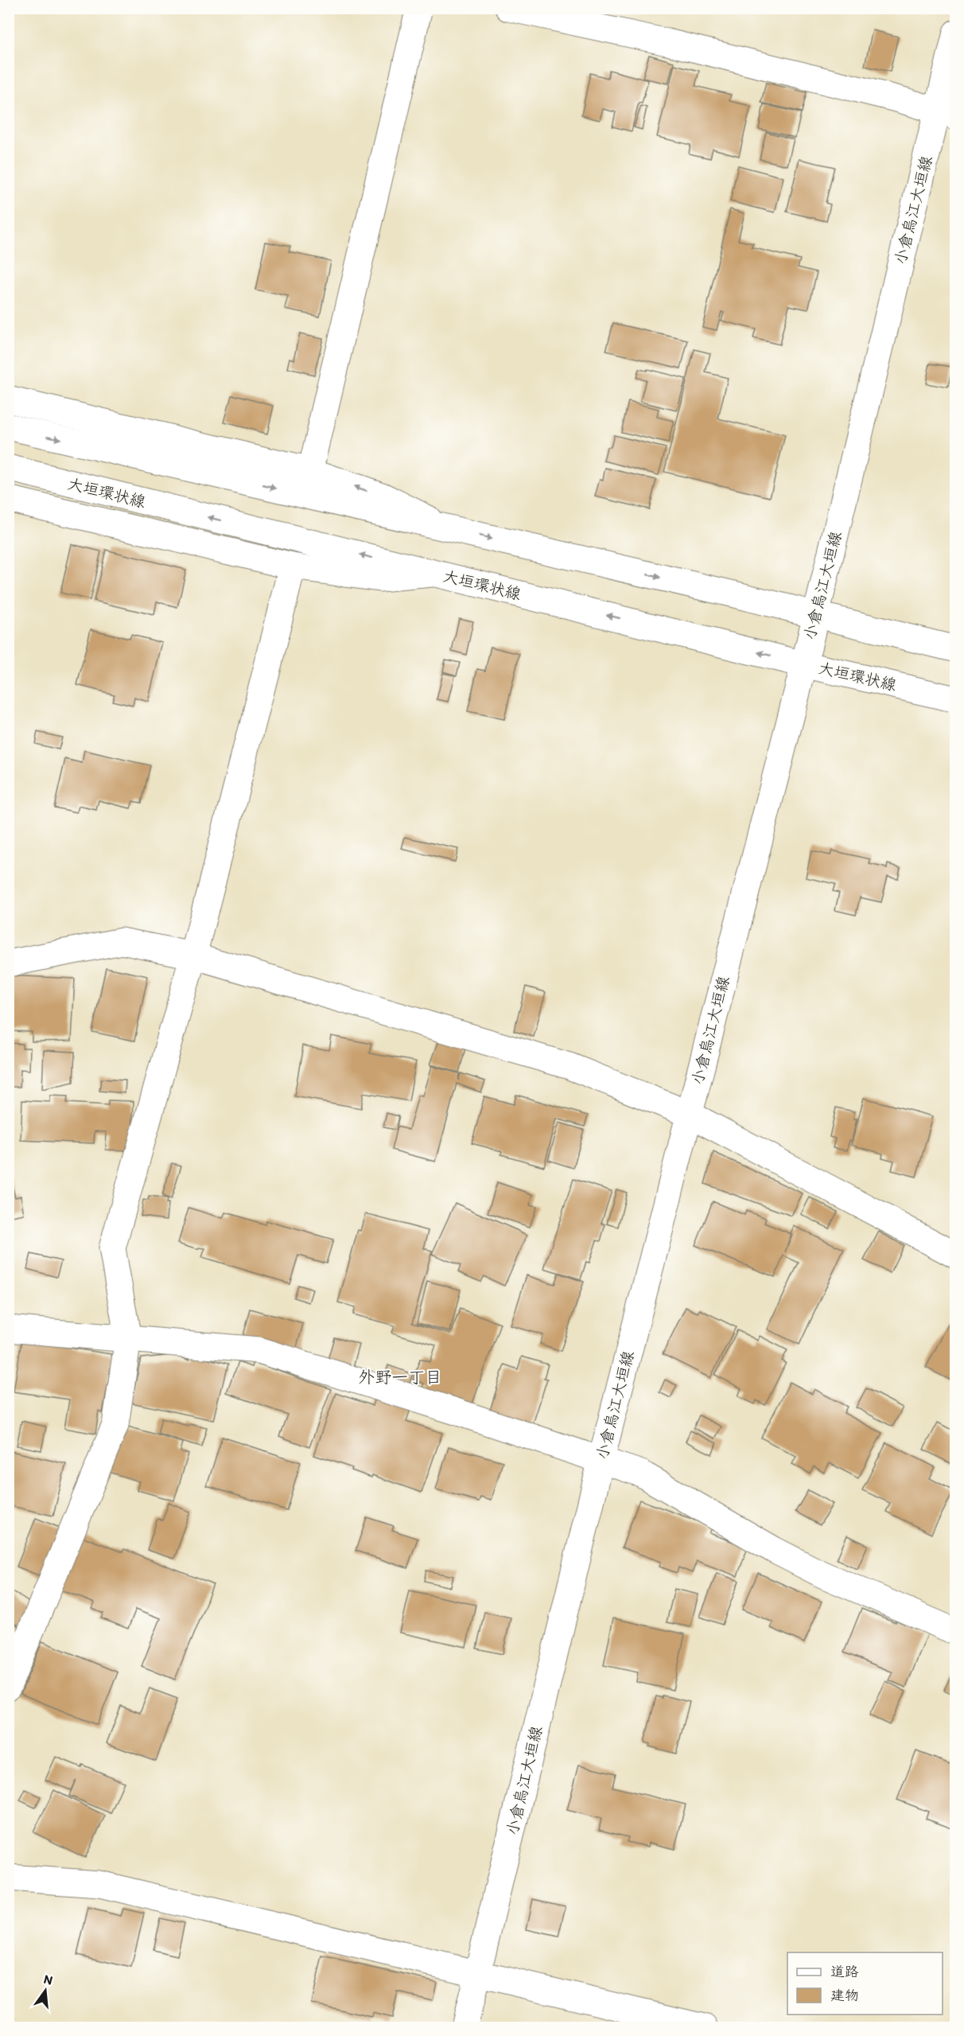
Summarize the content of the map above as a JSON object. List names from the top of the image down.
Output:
{
  "streets": {
    "street": ["小倉烏江大垣線", "大垣環状線"]
  },
  "crossings": [
    ["小倉烏江大垣線", "大垣環状線"]
  ],
  "districts": ["外野一丁目"],
  "legend": ["道路", "建物"],
  "north": "top"
}
